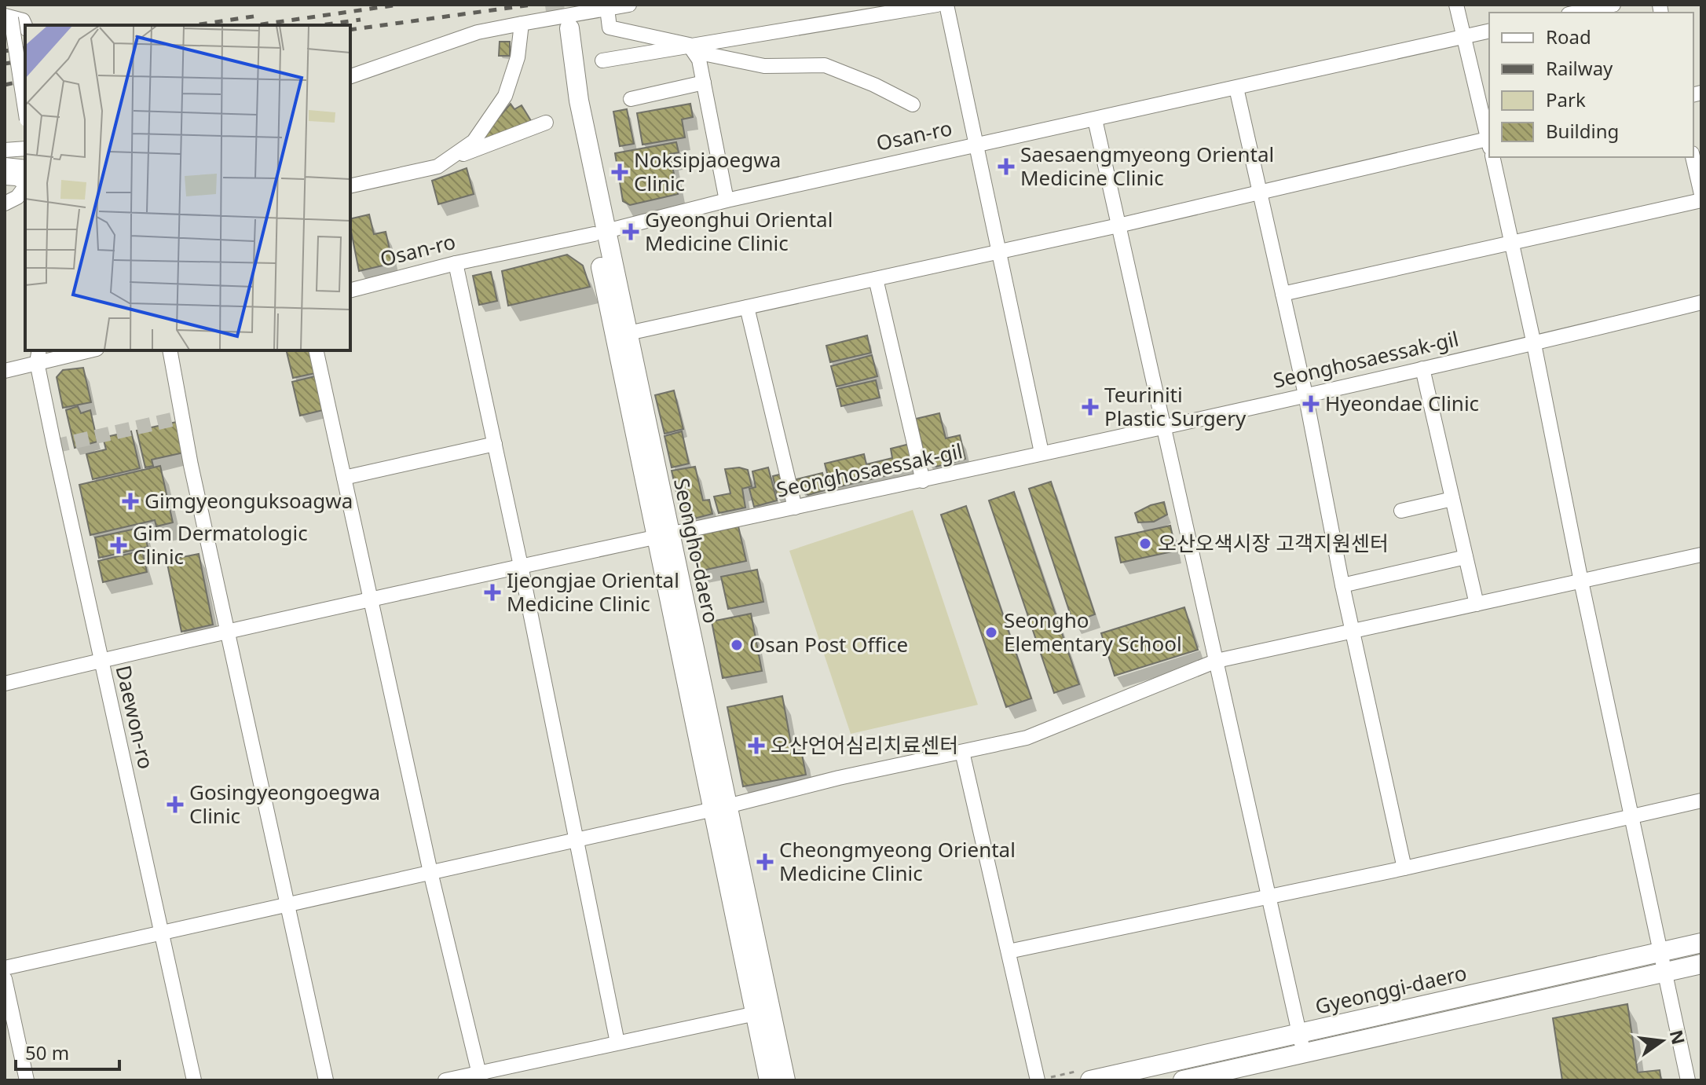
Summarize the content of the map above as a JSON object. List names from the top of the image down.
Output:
{
  "streets": {
    "main road": ["Seongho-daero", "Gyeonggi-daero"],
    "street": ["Osan-ro", "Seonghosaessak-gil", "Daewon-ro"]
  },
  "crossings": [
    ["Osan-ro", "Seongho-daero"],
    ["Seonghosaessak-gil", "Seongho-daero"],
    ["Seonghosaessak-gil", "Daewon-ro"]
  ],
  "places": {
    "health": [
      "Saesaengmyeong Oriental Medicine Clinic",
      "Noksipjaoegwa Clinic",
      "Gyeonghui Oriental Medicine Clinic",
      "Hyeondae Clinic",
      "Teuriniti Plastic Surgery",
      "Gimgyeonguksoagwa",
      "Gim Dermatologic Clinic",
      "Ijeongjae Oriental Medicine Clinic",
      "오산언어심리치료센터",
      "Gosingyeongoegwa Clinic",
      "Cheongmyeong Oriental Medicine Clinic"
    ],
    "other": ["오산오색시장 고객지원센터", "Seongho Elementary School", "Osan Post Office"]
  },
  "legend": [
    "Road",
    "Railway",
    "Park",
    "Building"
  ],
  "scale_bar": "50 m",
  "north": "right"
}
